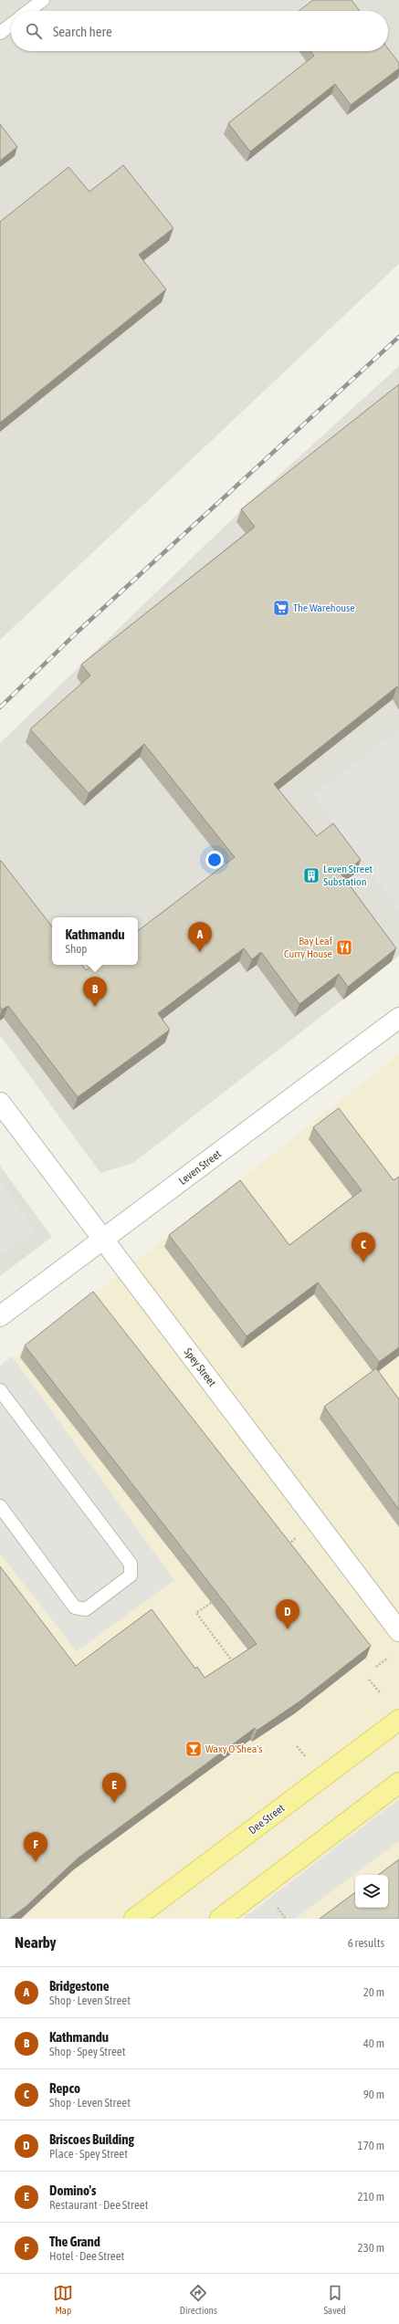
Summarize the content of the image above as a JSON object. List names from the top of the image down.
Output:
{
  "streets": {
    "main road": ["Dee Street"],
    "street": ["Leven Street", "Spey Street"]
  },
  "crossings": [
    ["Leven Street", "Spey Street"]
  ],
  "places": {
    "supermarket": ["The Warehouse"],
    "building": ["Leven Street Substation"],
    "restaurant": ["Bay Leaf Curry House"],
    "bar": ["Waxy O'Shea's"]
  },
  "page": {
    "search": "Search here",
    "popup": ["Kathmandu", "Shop"],
    "pins": [
      "A",
      "B",
      "C",
      "D",
      "E",
      "F"
    ],
    "heading": ["Nearby", "6 results"],
    "list": [
      {
        "mark": "A",
        "name": "Bridgestone",
        "note": "Shop · Leven Street",
        "value": "20 m"
      },
      {
        "mark": "B",
        "name": "Kathmandu",
        "note": "Shop · Spey Street",
        "value": "40 m"
      },
      {
        "mark": "C",
        "name": "Repco",
        "note": "Shop · Leven Street",
        "value": "90 m"
      },
      {
        "mark": "D",
        "name": "Briscoes Building",
        "note": "Place · Spey Street",
        "value": "170 m"
      },
      {
        "mark": "E",
        "name": "Domino's",
        "note": "Restaurant · Dee Street",
        "value": "210 m"
      },
      {
        "mark": "F",
        "name": "The Grand",
        "note": "Hotel · Dee Street",
        "value": "230 m"
      }
    ],
    "nav": ["Map", "Directions", "Saved"]
  }
}
